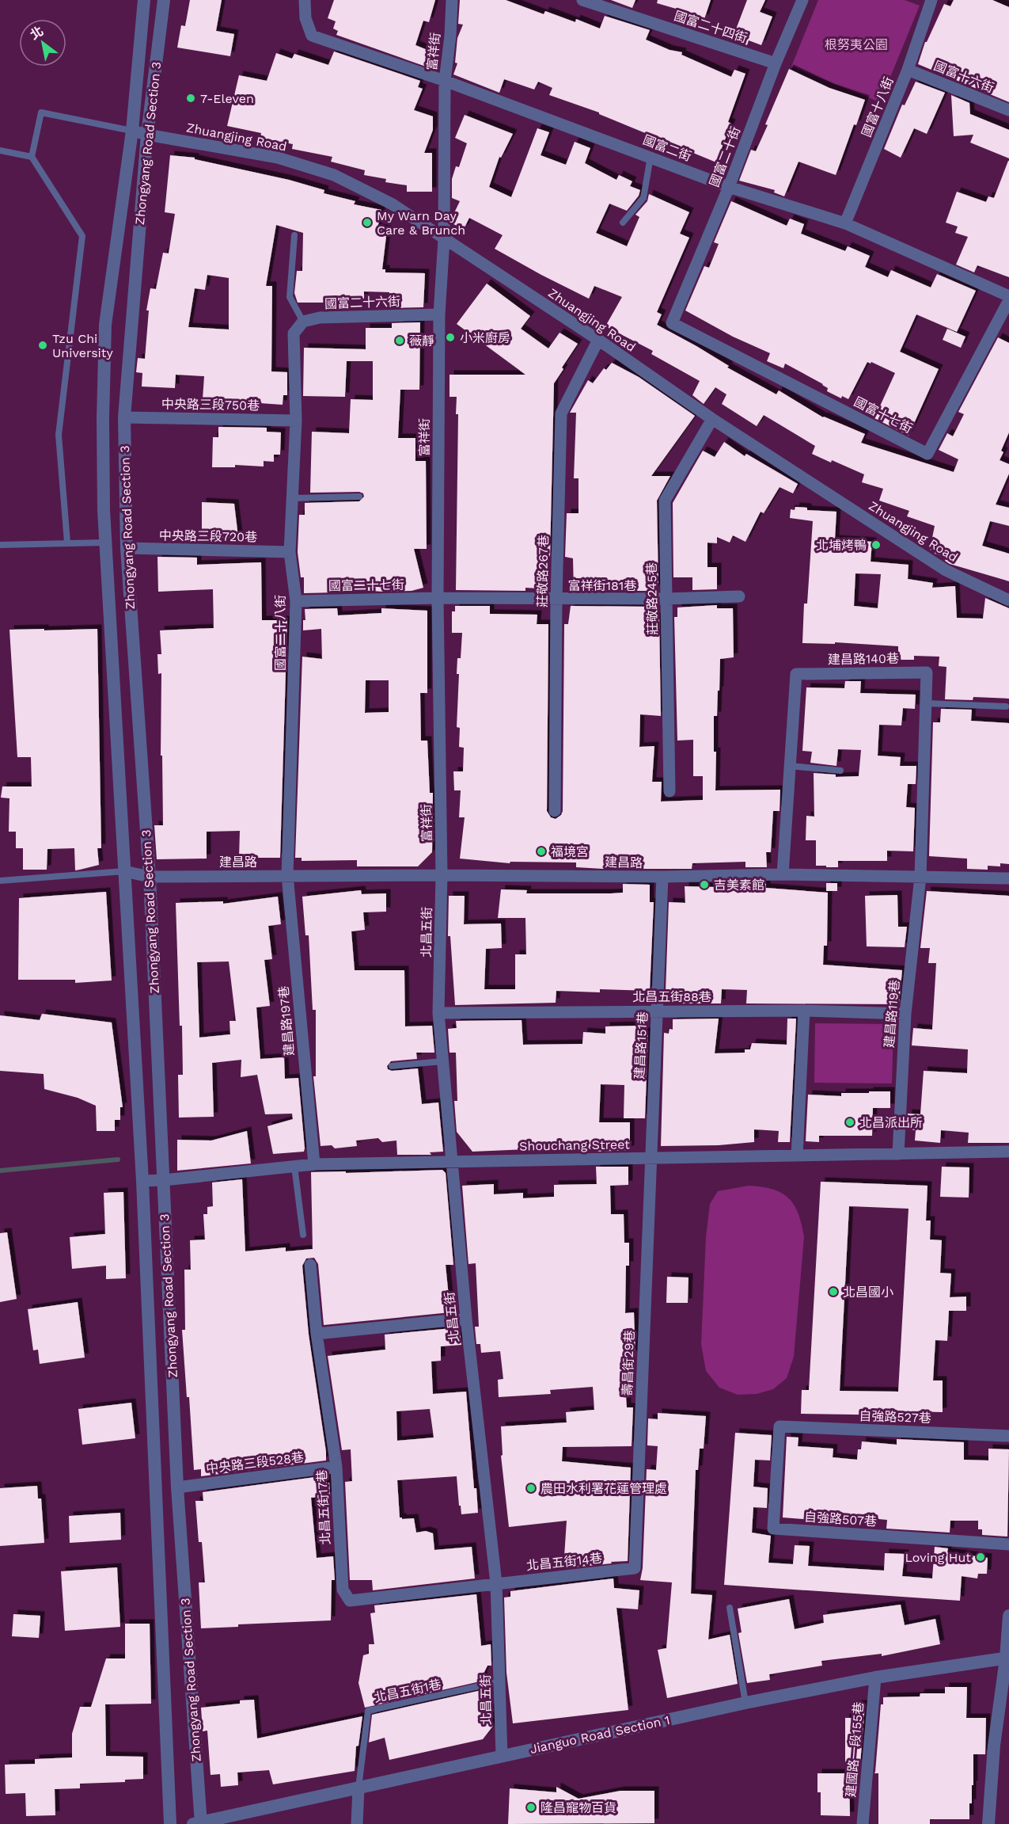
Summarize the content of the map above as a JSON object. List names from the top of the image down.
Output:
{
  "streets": {
    "street": [
      "國富二十四街",
      "富祥街",
      "國富十六街",
      "國富十八街",
      "Zhuangjing Road",
      "Zhongyang Road Section 3",
      "國富二街",
      "國富二十街",
      "國富二十六街",
      "中央路三段750巷",
      "國富十七街",
      "中央路三段720巷",
      "莊敬路267巷",
      "國富二十七街",
      "富祥街181巷",
      "莊敬路245巷",
      "國富二十八街",
      "建昌路140巷",
      "建昌路",
      "北昌五街",
      "北昌五街88巷",
      "建昌路119巷",
      "建昌路197巷",
      "建昌路151巷",
      "Shouchang Street",
      "壽昌街29巷",
      "自強路527巷",
      "中央路三段528巷",
      "北昌五街17巷",
      "自強路507巷",
      "北昌五街14巷",
      "Jianguo Road Section 1",
      "建國路一段155巷"
    ],
    "lane": ["北昌五街1巷"]
  },
  "crossings": [
    ["國富二十四街", "國富二十街"],
    ["富祥街", "Zhuangjing Road"],
    ["富祥街", "國富二街"],
    ["富祥街", "國富二十六街"],
    ["富祥街", "國富二十七街"],
    ["富祥街", "富祥街181巷"],
    ["富祥街", "建昌路"],
    ["富祥街", "北昌五街"],
    ["國富十六街", "國富十八街"],
    ["國富十八街", "國富二街"],
    ["Zhuangjing Road", "Zhongyang Road Section 3"],
    ["Zhuangjing Road", "莊敬路267巷"],
    ["Zhuangjing Road", "莊敬路245巷"],
    ["Zhongyang Road Section 3", "中央路三段750巷"],
    ["Zhongyang Road Section 3", "中央路三段720巷"],
    ["Zhongyang Road Section 3", "建昌路"],
    ["Zhongyang Road Section 3", "Shouchang Street"],
    ["Zhongyang Road Section 3", "中央路三段528巷"],
    ["Zhongyang Road Section 3", "Jianguo Road Section 1"],
    ["國富二街", "國富二十街"],
    ["國富二十街", "國富十七街"],
    ["國富二十六街", "國富二十八街"],
    ["中央路三段750巷", "國富二十八街"],
    ["中央路三段720巷", "國富二十八街"],
    ["莊敬路267巷", "富祥街181巷"],
    ["國富二十七街", "富祥街181巷"],
    ["國富二十七街", "國富二十八街"],
    ["富祥街181巷", "莊敬路245巷"],
    ["國富二十八街", "建昌路"],
    ["國富二十八街", "建昌路197巷"],
    ["建昌路140巷", "建昌路"],
    ["建昌路140巷", "建昌路119巷"],
    ["建昌路", "北昌五街"],
    ["建昌路", "建昌路119巷"],
    ["建昌路", "建昌路197巷"],
    ["建昌路", "建昌路151巷"],
    ["北昌五街", "北昌五街88巷"],
    ["北昌五街", "Shouchang Street"],
    ["北昌五街", "北昌五街17巷"],
    ["北昌五街", "北昌五街14巷"],
    ["北昌五街", "北昌五街1巷"],
    ["北昌五街", "Jianguo Road Section 1"],
    ["北昌五街88巷", "建昌路119巷"],
    ["北昌五街88巷", "建昌路151巷"],
    ["建昌路119巷", "Shouchang Street"],
    ["建昌路197巷", "Shouchang Street"],
    ["建昌路151巷", "Shouchang Street"],
    ["建昌路151巷", "壽昌街29巷"],
    ["Shouchang Street", "壽昌街29巷"],
    ["壽昌街29巷", "北昌五街14巷"],
    ["自強路527巷", "自強路507巷"],
    ["中央路三段528巷", "北昌五街17巷"],
    ["北昌五街17巷", "北昌五街14巷"],
    ["北昌五街1巷", "Jianguo Road Section 1"],
    ["Jianguo Road Section 1", "建國路一段155巷"]
  ],
  "parks": ["根努夷公園"],
  "places": [
    "7-Eleven",
    "My Warn Day Care & Brunch",
    "小米廚房",
    "薇靜",
    "Tzu Chi University",
    "北埔烤鴨",
    "福境宮",
    "吉美素館",
    "北昌派出所",
    "北昌國小",
    "農田水利署花蓮管理處",
    "Loving Hut",
    "隆昌寵物百貨"
  ],
  "north": "top left"
}
